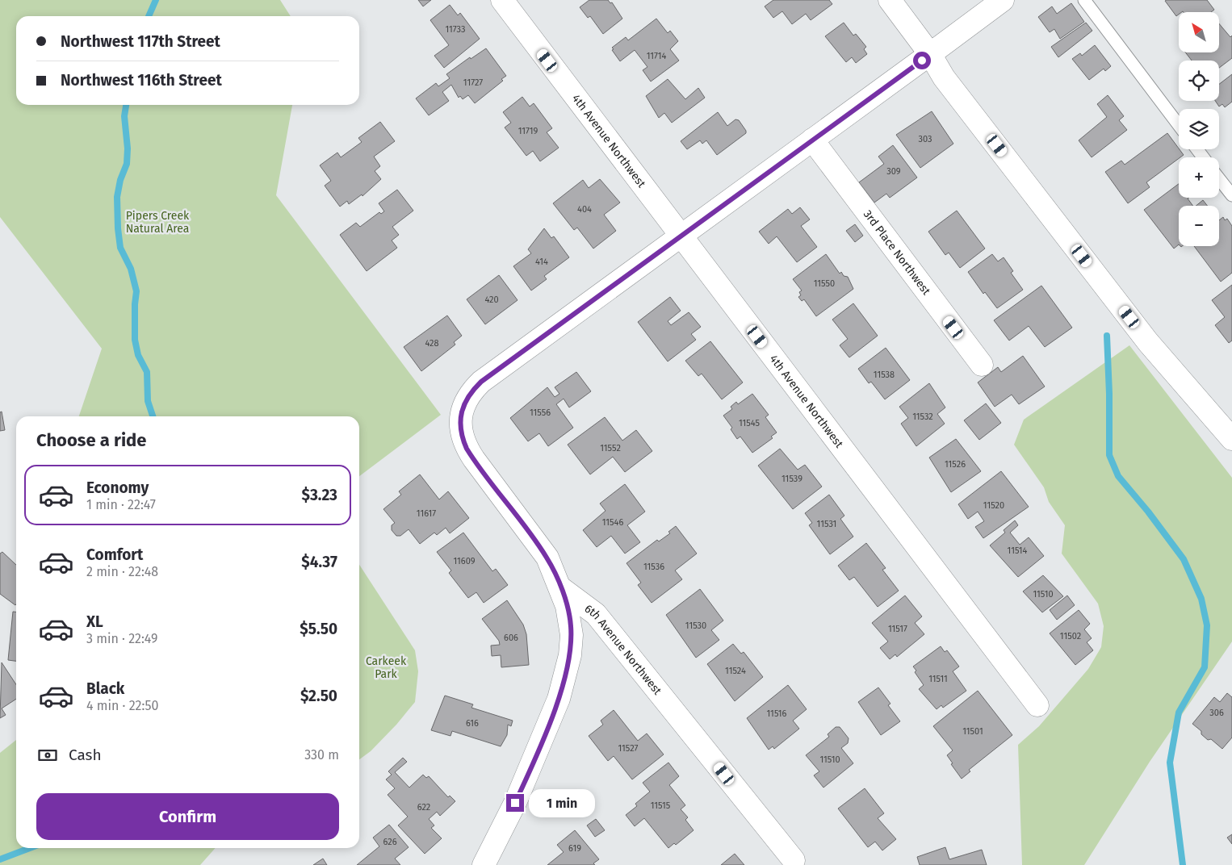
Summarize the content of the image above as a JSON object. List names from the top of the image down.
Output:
{
  "streets": {
    "street": ["4th Avenue Northwest", "3rd Place Northwest", "6th Avenue Northwest"]
  },
  "parks": ["Pipers Creek Natural Area", "Carkeek Park"],
  "house_numbers": [
    "11733",
    "11714",
    "11727",
    "11719",
    "303",
    "309",
    "404",
    "414",
    "11550",
    "420",
    "428",
    "11538",
    "11556",
    "11532",
    "11545",
    "11552",
    "11526",
    "11539",
    "11520",
    "11617",
    "11546",
    "11531",
    "11514",
    "11609",
    "11536",
    "11510",
    "11530",
    "11517",
    "11502",
    "606",
    "11524",
    "11511",
    "306",
    "11516",
    "616",
    "11501",
    "11527",
    "11510",
    "11515",
    "622",
    "626",
    "619"
  ],
  "north": "top left",
  "page": {
    "map_buttons": ["+", "−"],
    "banner": ["Northwest 117th Street", "Northwest 116th Street"],
    "heading": "Choose a ride",
    "list": [
      {
        "name": "Economy",
        "note": "1 min · 22:47",
        "value": "$3.23"
      },
      {
        "name": "Comfort",
        "note": "2 min · 22:48",
        "value": "$4.37"
      },
      {
        "name": "XL",
        "note": "3 min · 22:49",
        "value": "$5.50"
      },
      {
        "name": "Black",
        "note": "4 min · 22:50",
        "value": "$2.50"
      }
    ],
    "pay": ["Cash", "330 m"],
    "buttons": "Confirm",
    "bubble": "1 min"
  }
}
